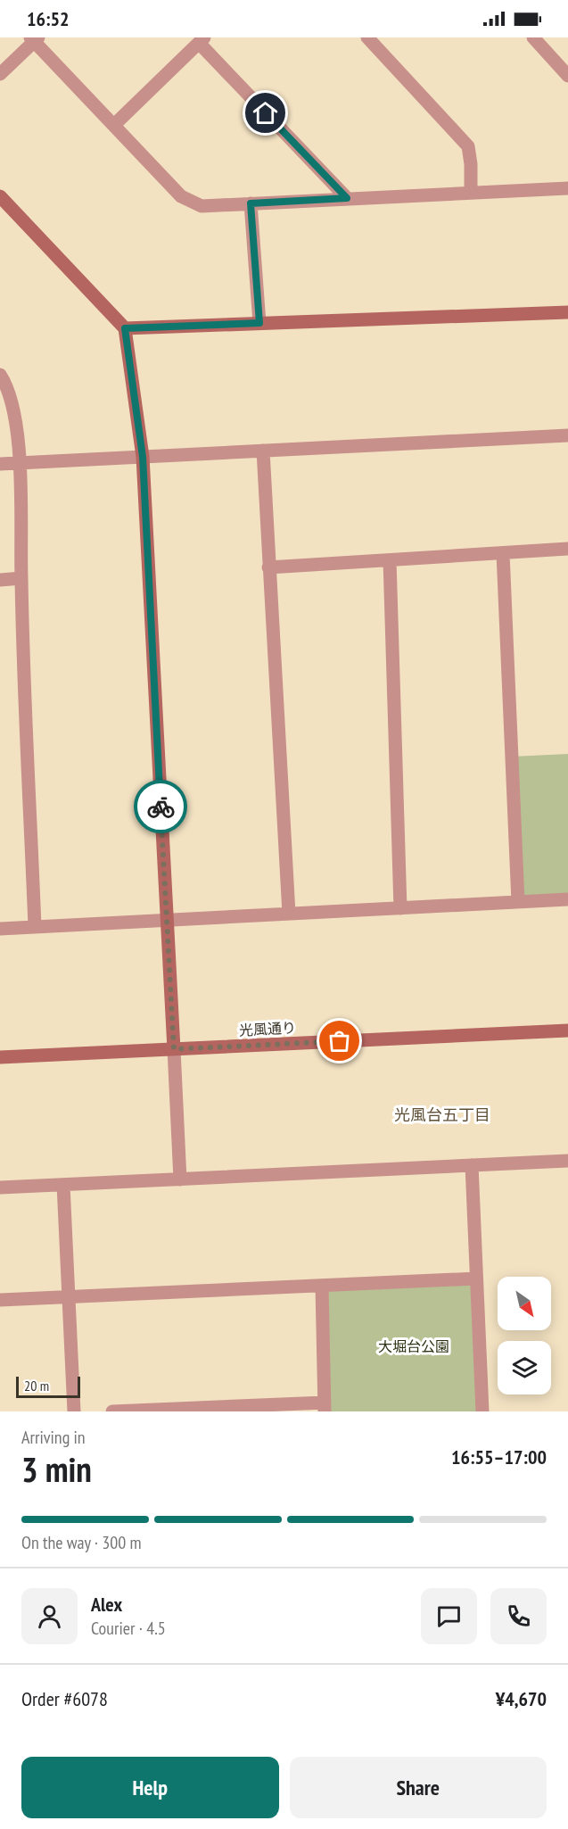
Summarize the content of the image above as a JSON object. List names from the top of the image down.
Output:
{
  "streets": {
    "street": ["光風通り"]
  },
  "districts": ["光風台五丁目"],
  "parks": ["大堀台公園"],
  "scale_bar": "20 m",
  "north": "bottom right",
  "page": {
    "status": "16:52",
    "scale": "20 m",
    "heading": ["3 min", "Arriving in", "16:55–17:00"],
    "panel": [
      "Alex",
      "Courier · 4.5",
      "Order #6078",
      "¥4,670"
    ],
    "bar": "On the way · 300 m",
    "buttons": ["Help", "Share"]
  }
}
